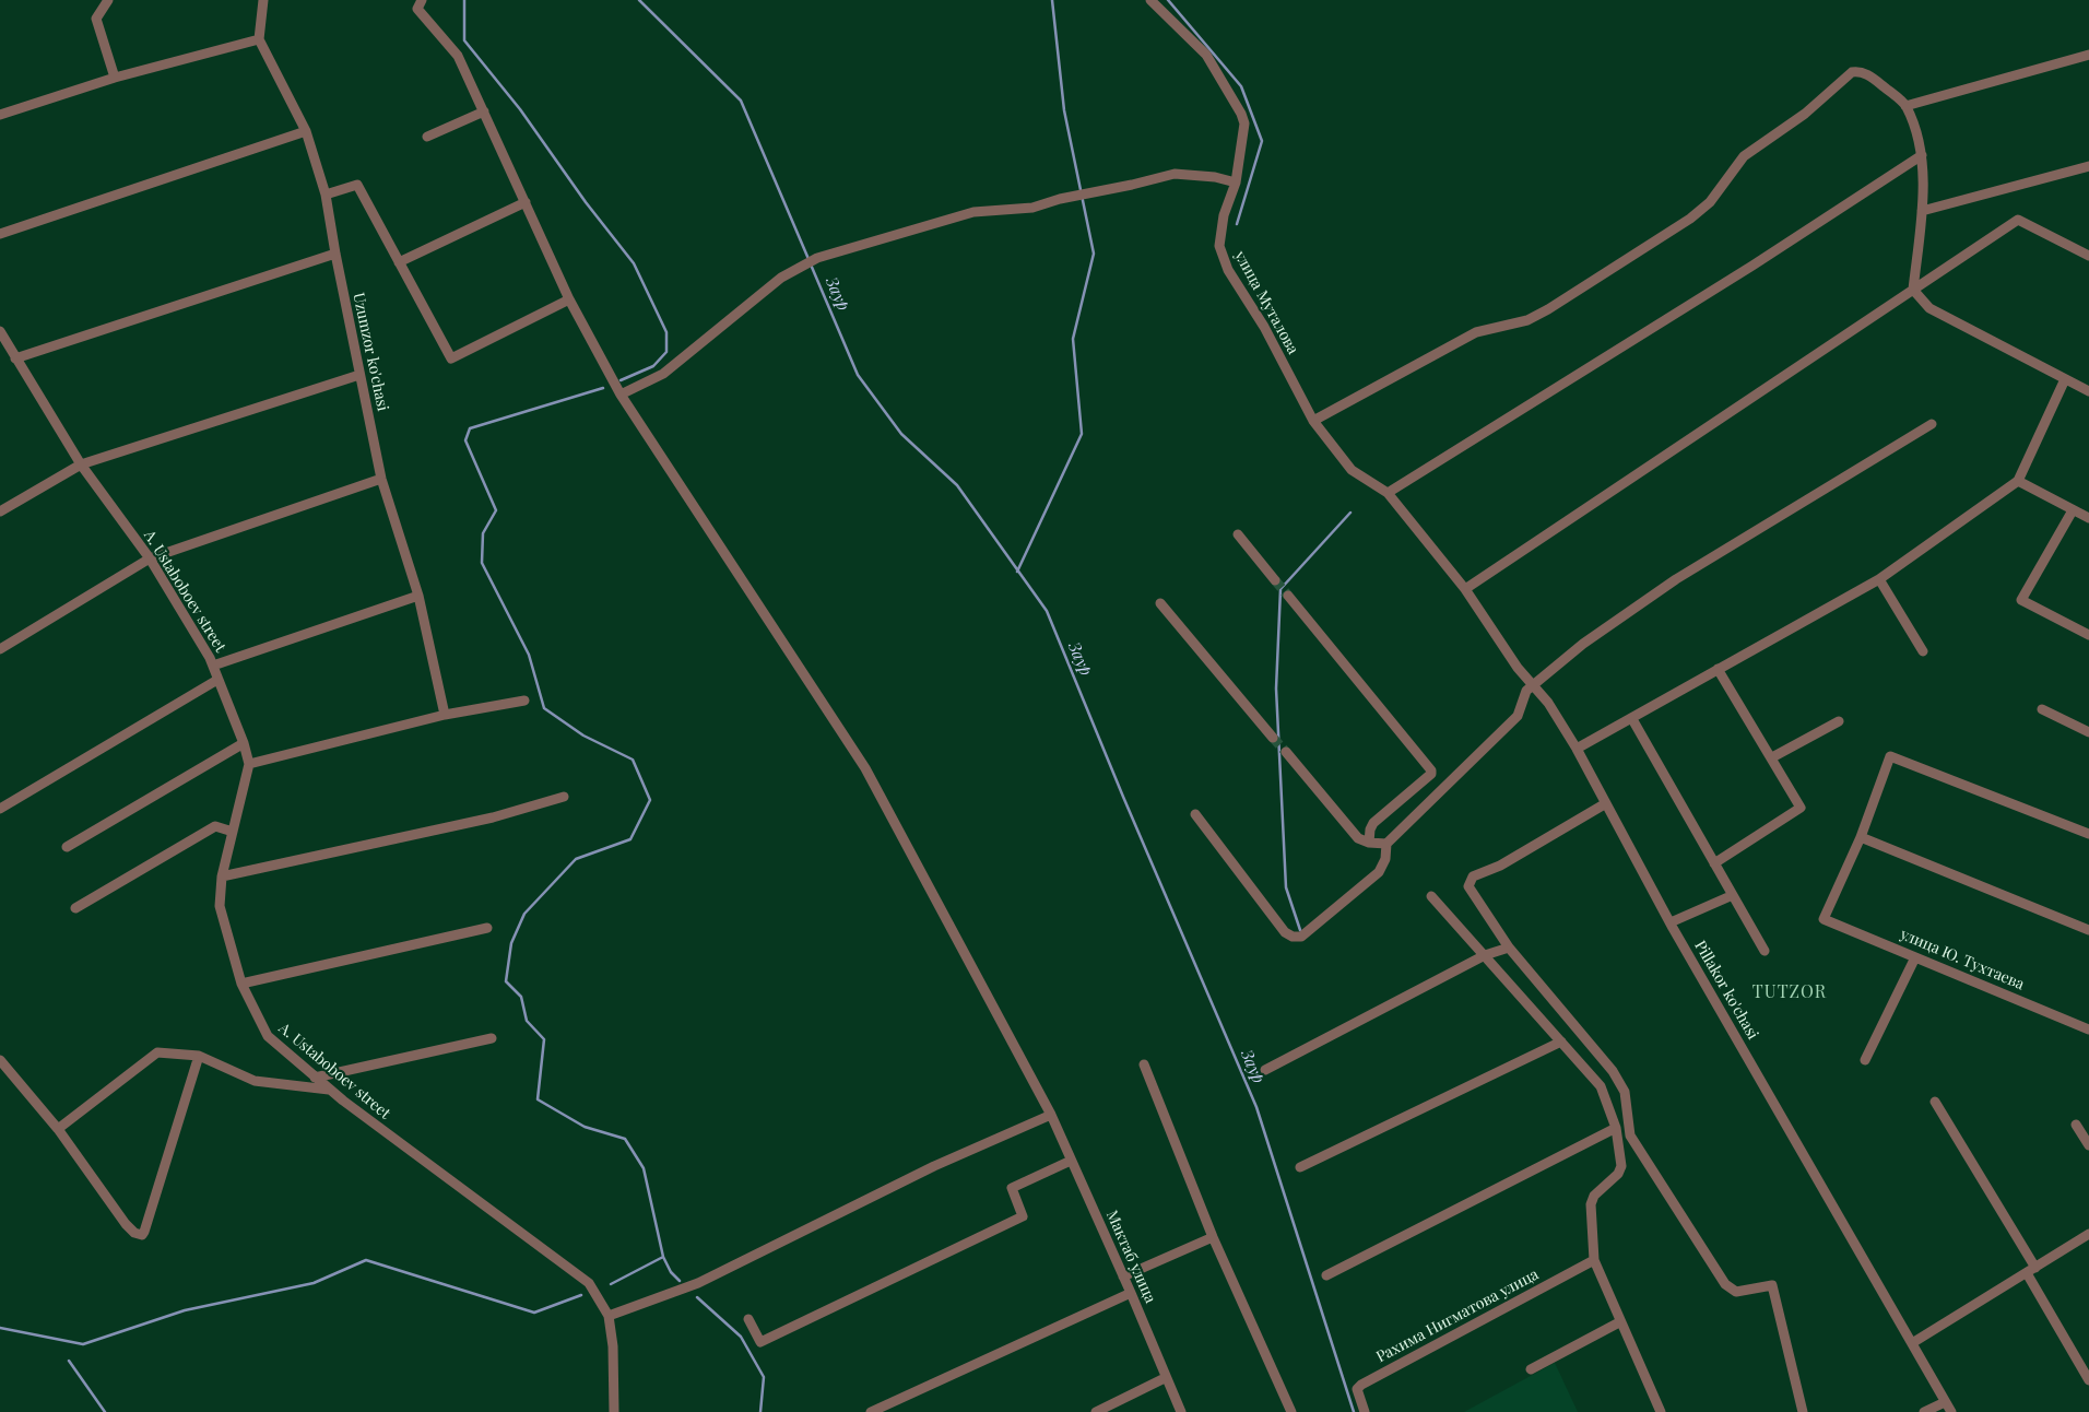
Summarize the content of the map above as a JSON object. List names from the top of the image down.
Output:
{
  "streets": {
    "street": [
      "улица Муталова",
      "Uzumzor ko'chasi",
      "A. Ustaboboev street",
      "улица Ю. Тухтаева",
      "Pillakor ko'chasi",
      "Мактаб улица",
      "Рахима Нигматова улица"
    ]
  },
  "crossings": [
    ["улица Муталова", "Pillakor ko'chasi"]
  ],
  "districts": ["TUTZOR"],
  "water": ["Заур"]
}
